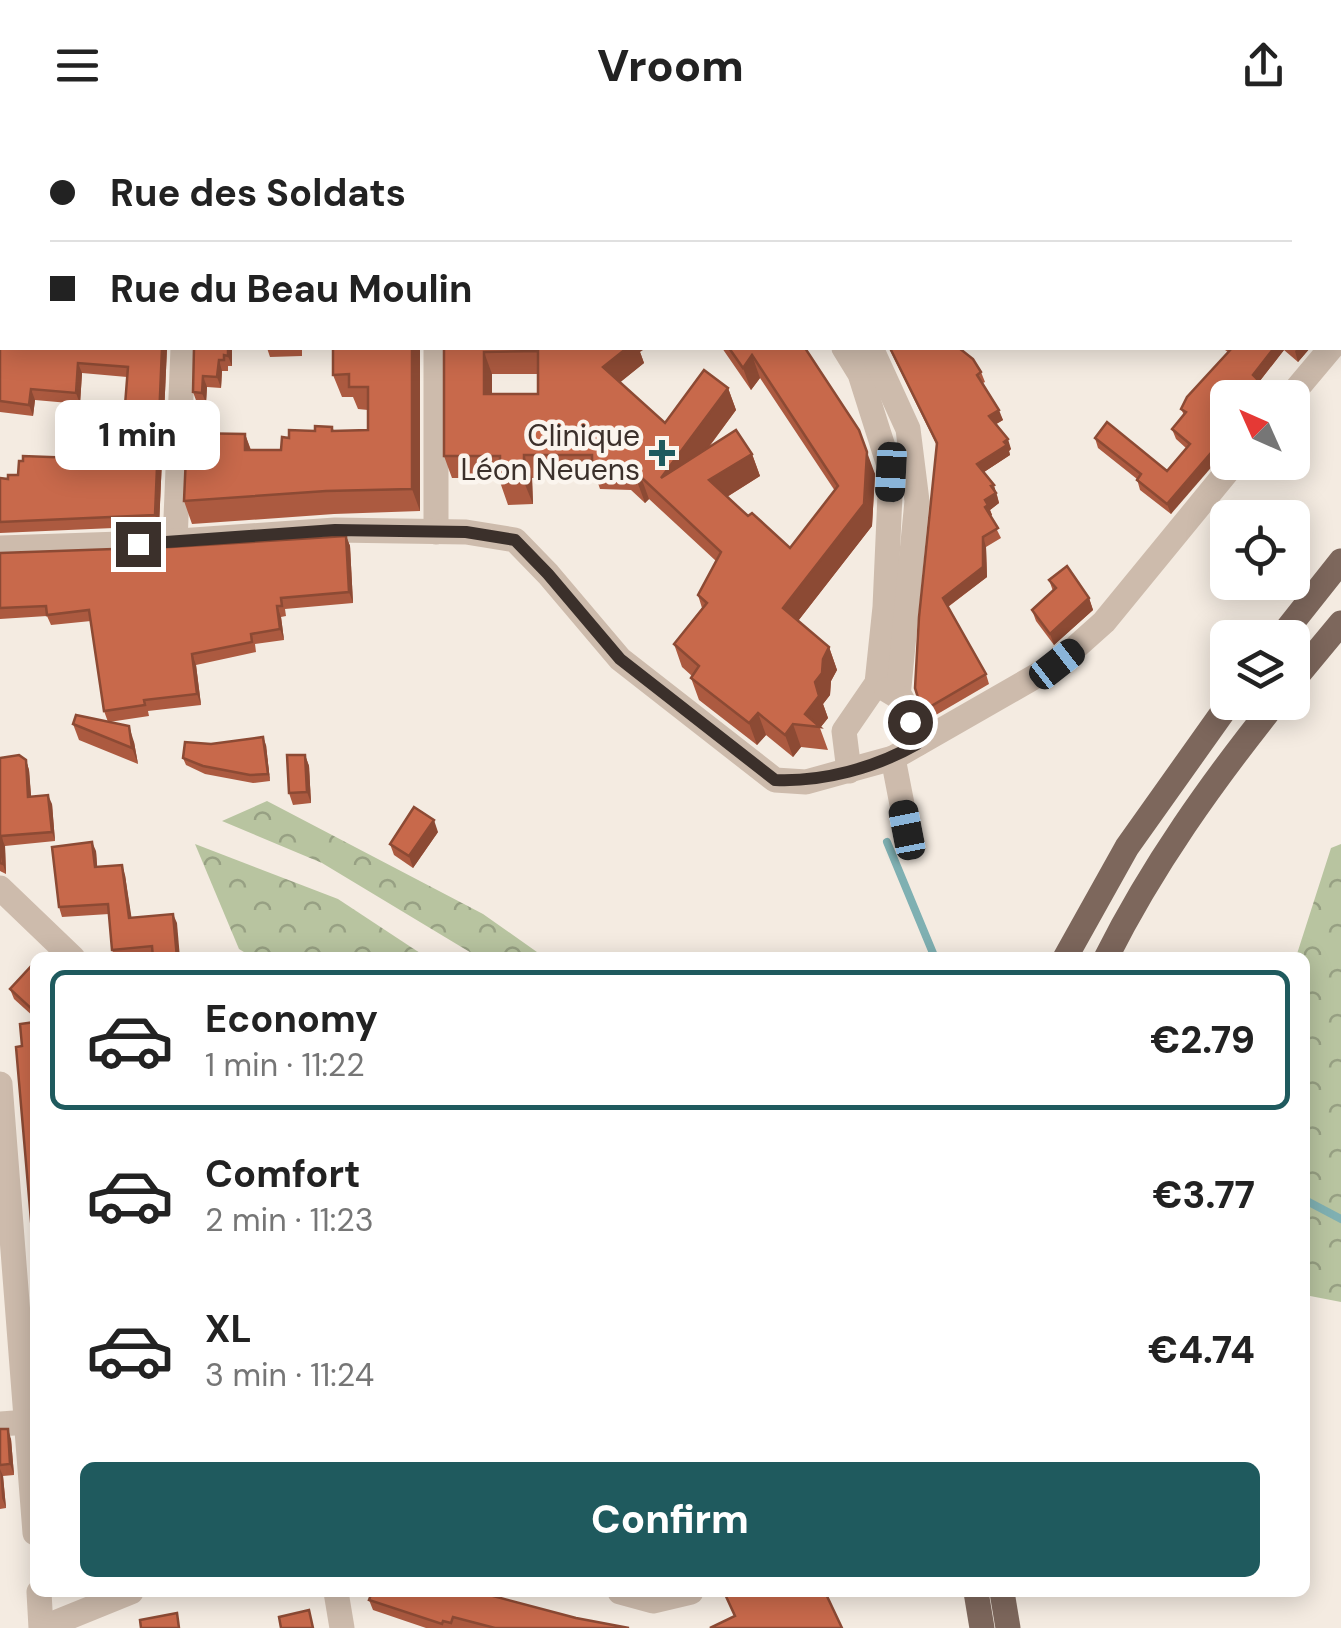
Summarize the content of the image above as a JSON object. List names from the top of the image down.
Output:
{
  "places": {
    "health": ["Clinique Léon Neuens"]
  },
  "north": "top left",
  "page": {
    "header": "Vroom",
    "banner": ["Rue des Soldats", "Rue du Beau Moulin"],
    "bubble": "1 min",
    "list": [
      {
        "name": "Economy",
        "note": "1 min · 11:22",
        "value": "€2.79"
      },
      {
        "name": "Comfort",
        "note": "2 min · 11:23",
        "value": "€3.77"
      },
      {
        "name": "XL",
        "note": "3 min · 11:24",
        "value": "€4.74"
      }
    ],
    "buttons": "Confirm"
  }
}
